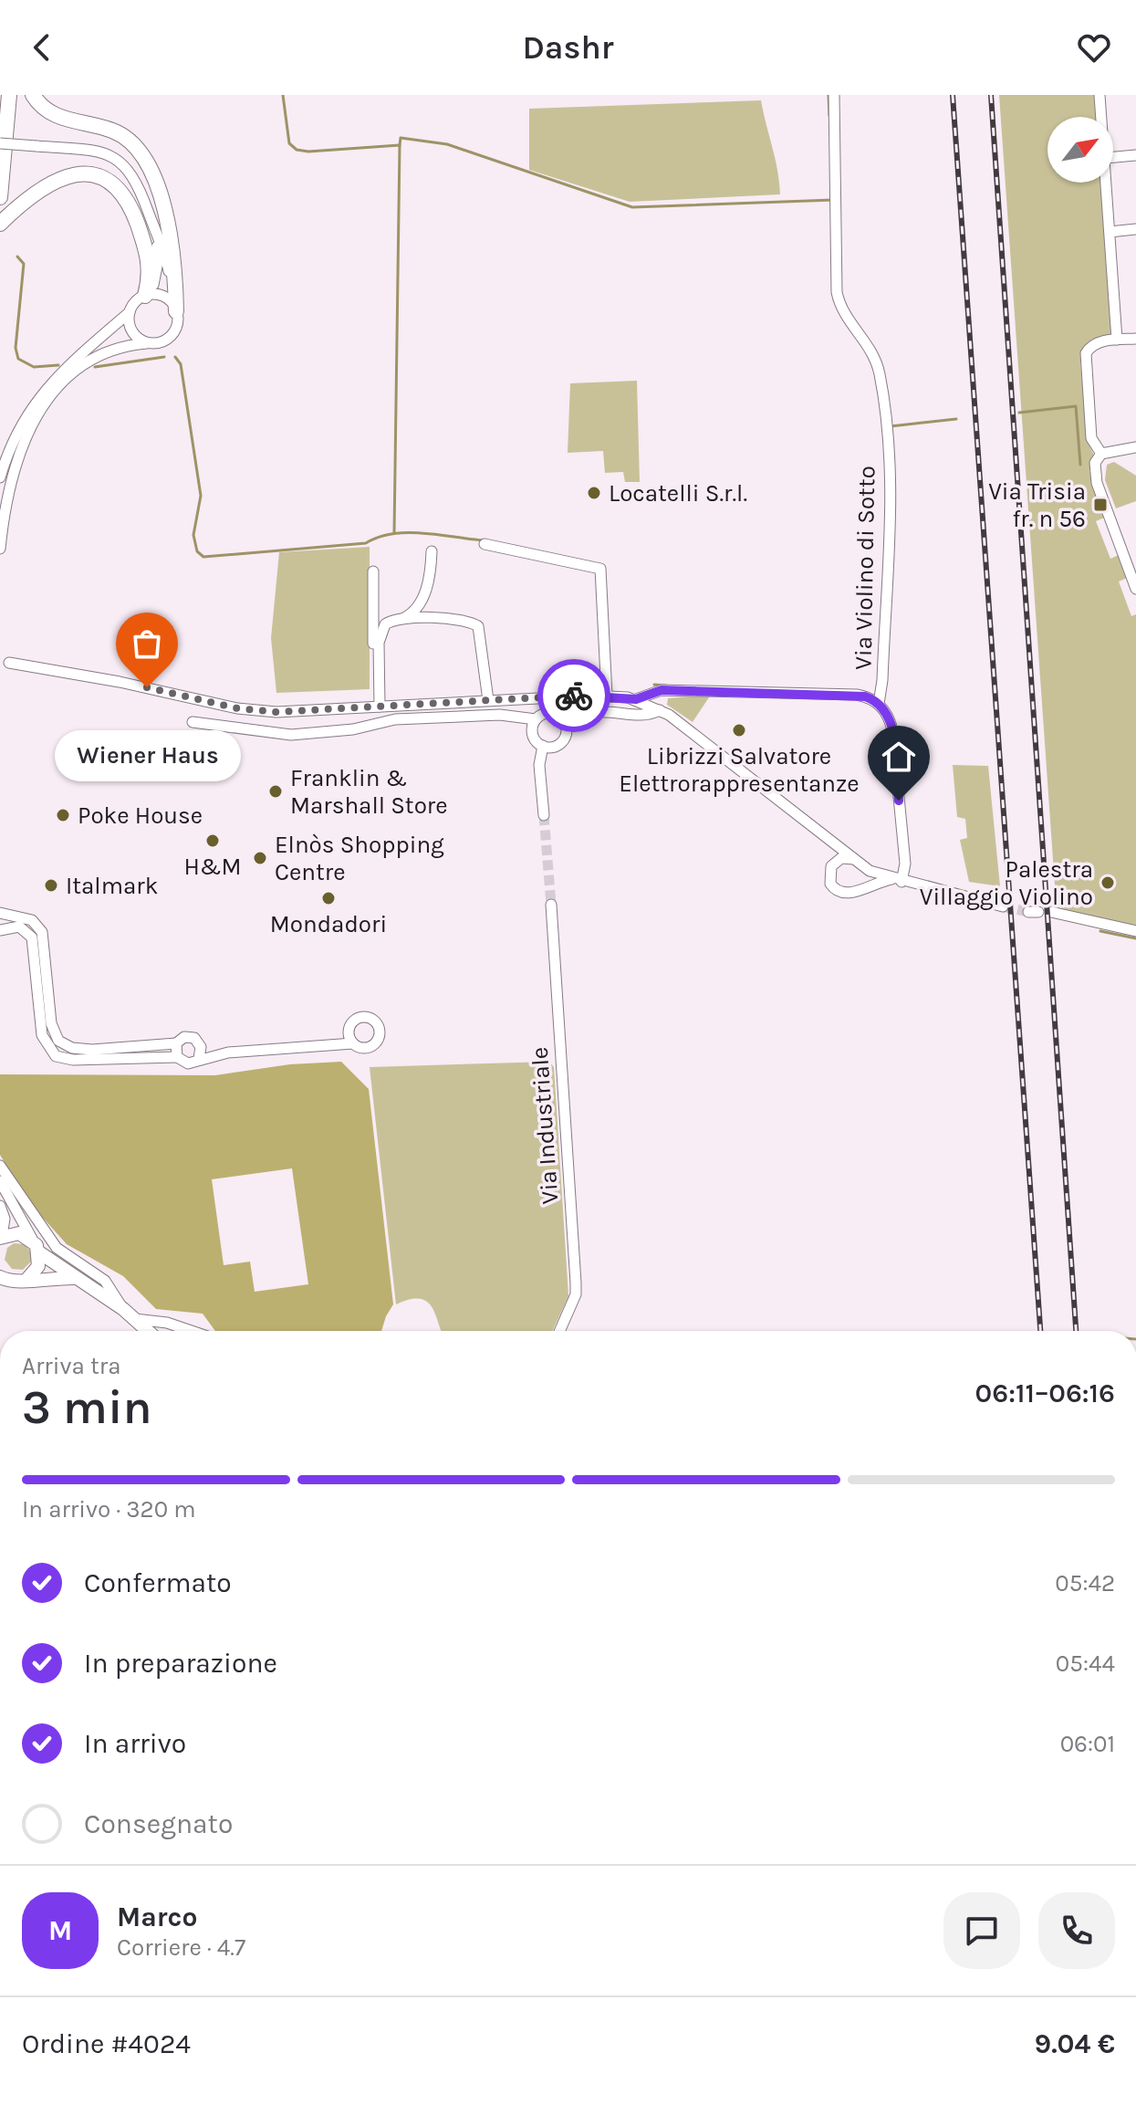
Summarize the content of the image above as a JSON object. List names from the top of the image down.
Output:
{
  "streets": {
    "street": ["Via Violino di Sotto", "Via Industriale"]
  },
  "places": {
    "other": [
      "Locatelli S.r.l.",
      "Wiener Haus",
      "Librizzi Salvatore Elettrorappresentanze",
      "Franklin & Marshall Store",
      "Poke House",
      "H&M",
      "Elnòs Shopping Centre",
      "Palestra Villaggio Violino",
      "Italmark",
      "Mondadori"
    ],
    "transit": ["Via Trisia fr. n 56"]
  },
  "north": "top right",
  "page": {
    "header": "Dashr",
    "bubble": "Wiener Haus",
    "heading": ["3 min", "Arriva tra", "06:11–06:16"],
    "panel": [
      "Marco",
      "Corriere · 4.7",
      "Ordine #4024",
      "9.04 €"
    ],
    "bar": "In arrivo · 320 m",
    "list": [
      ["Confermato", "05:42"],
      ["In preparazione", "05:44"],
      ["In arrivo", "06:01"],
      "Consegnato"
    ],
    "round": "M"
  }
}
